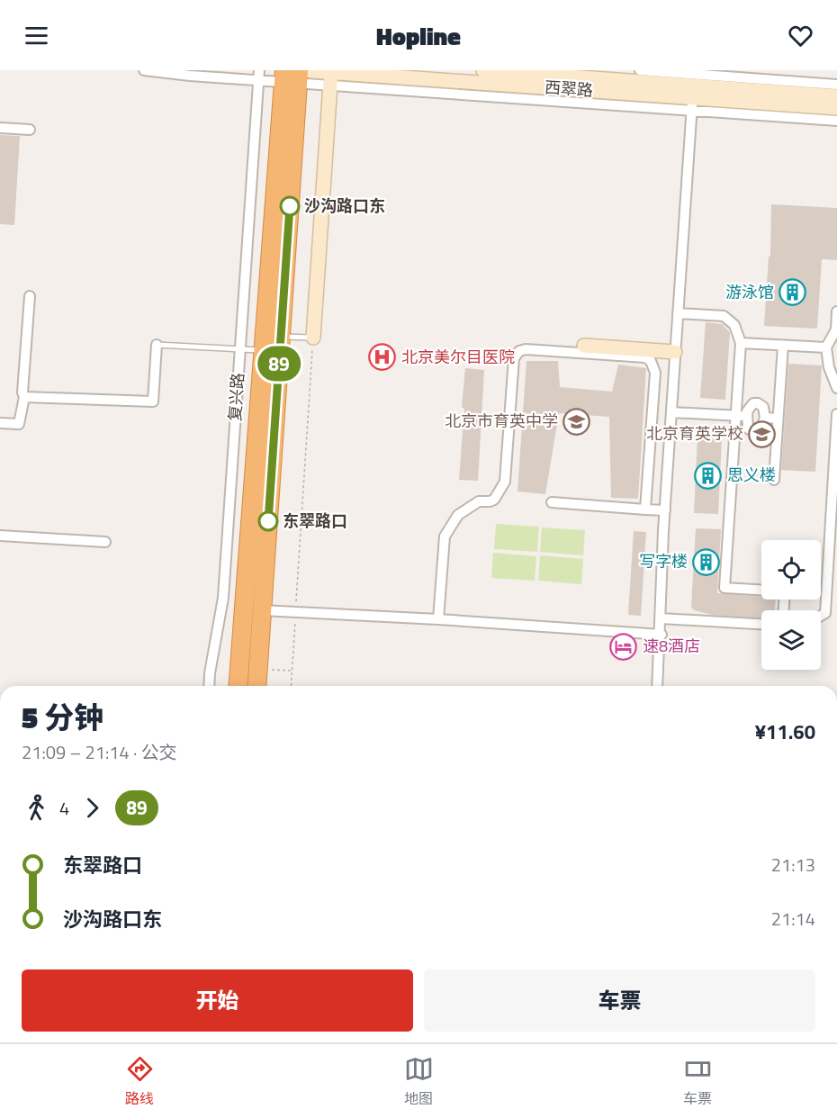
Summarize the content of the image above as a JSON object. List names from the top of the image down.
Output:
{
  "streets": {
    "highway": ["复兴路"],
    "main road": ["西翠路"]
  },
  "crossings": [
    ["西翠路", "复兴路"]
  ],
  "places": {
    "other": ["沙沟路口东", "东翠路口"],
    "building": ["游泳馆", "思义楼", "写字楼"],
    "hospital": ["北京美尔目医院"],
    "school or university": ["北京市育英中学", "北京育英学校"],
    "hotel": ["速8酒店"]
  },
  "lines": ["bus line 89"],
  "page": {
    "header": "Hopline",
    "on_map": "89",
    "heading": ["5 分钟", "21:09 – 21:14 · 公交", "¥11.60"],
    "legs": ["4", "89"],
    "list": [
      {
        "name": "东翠路口",
        "value": "21:13"
      },
      {
        "name": "沙沟路口东",
        "value": "21:14"
      }
    ],
    "buttons": ["开始", "车票"],
    "tabs": ["路线", "地图", "车票"]
  }
}
